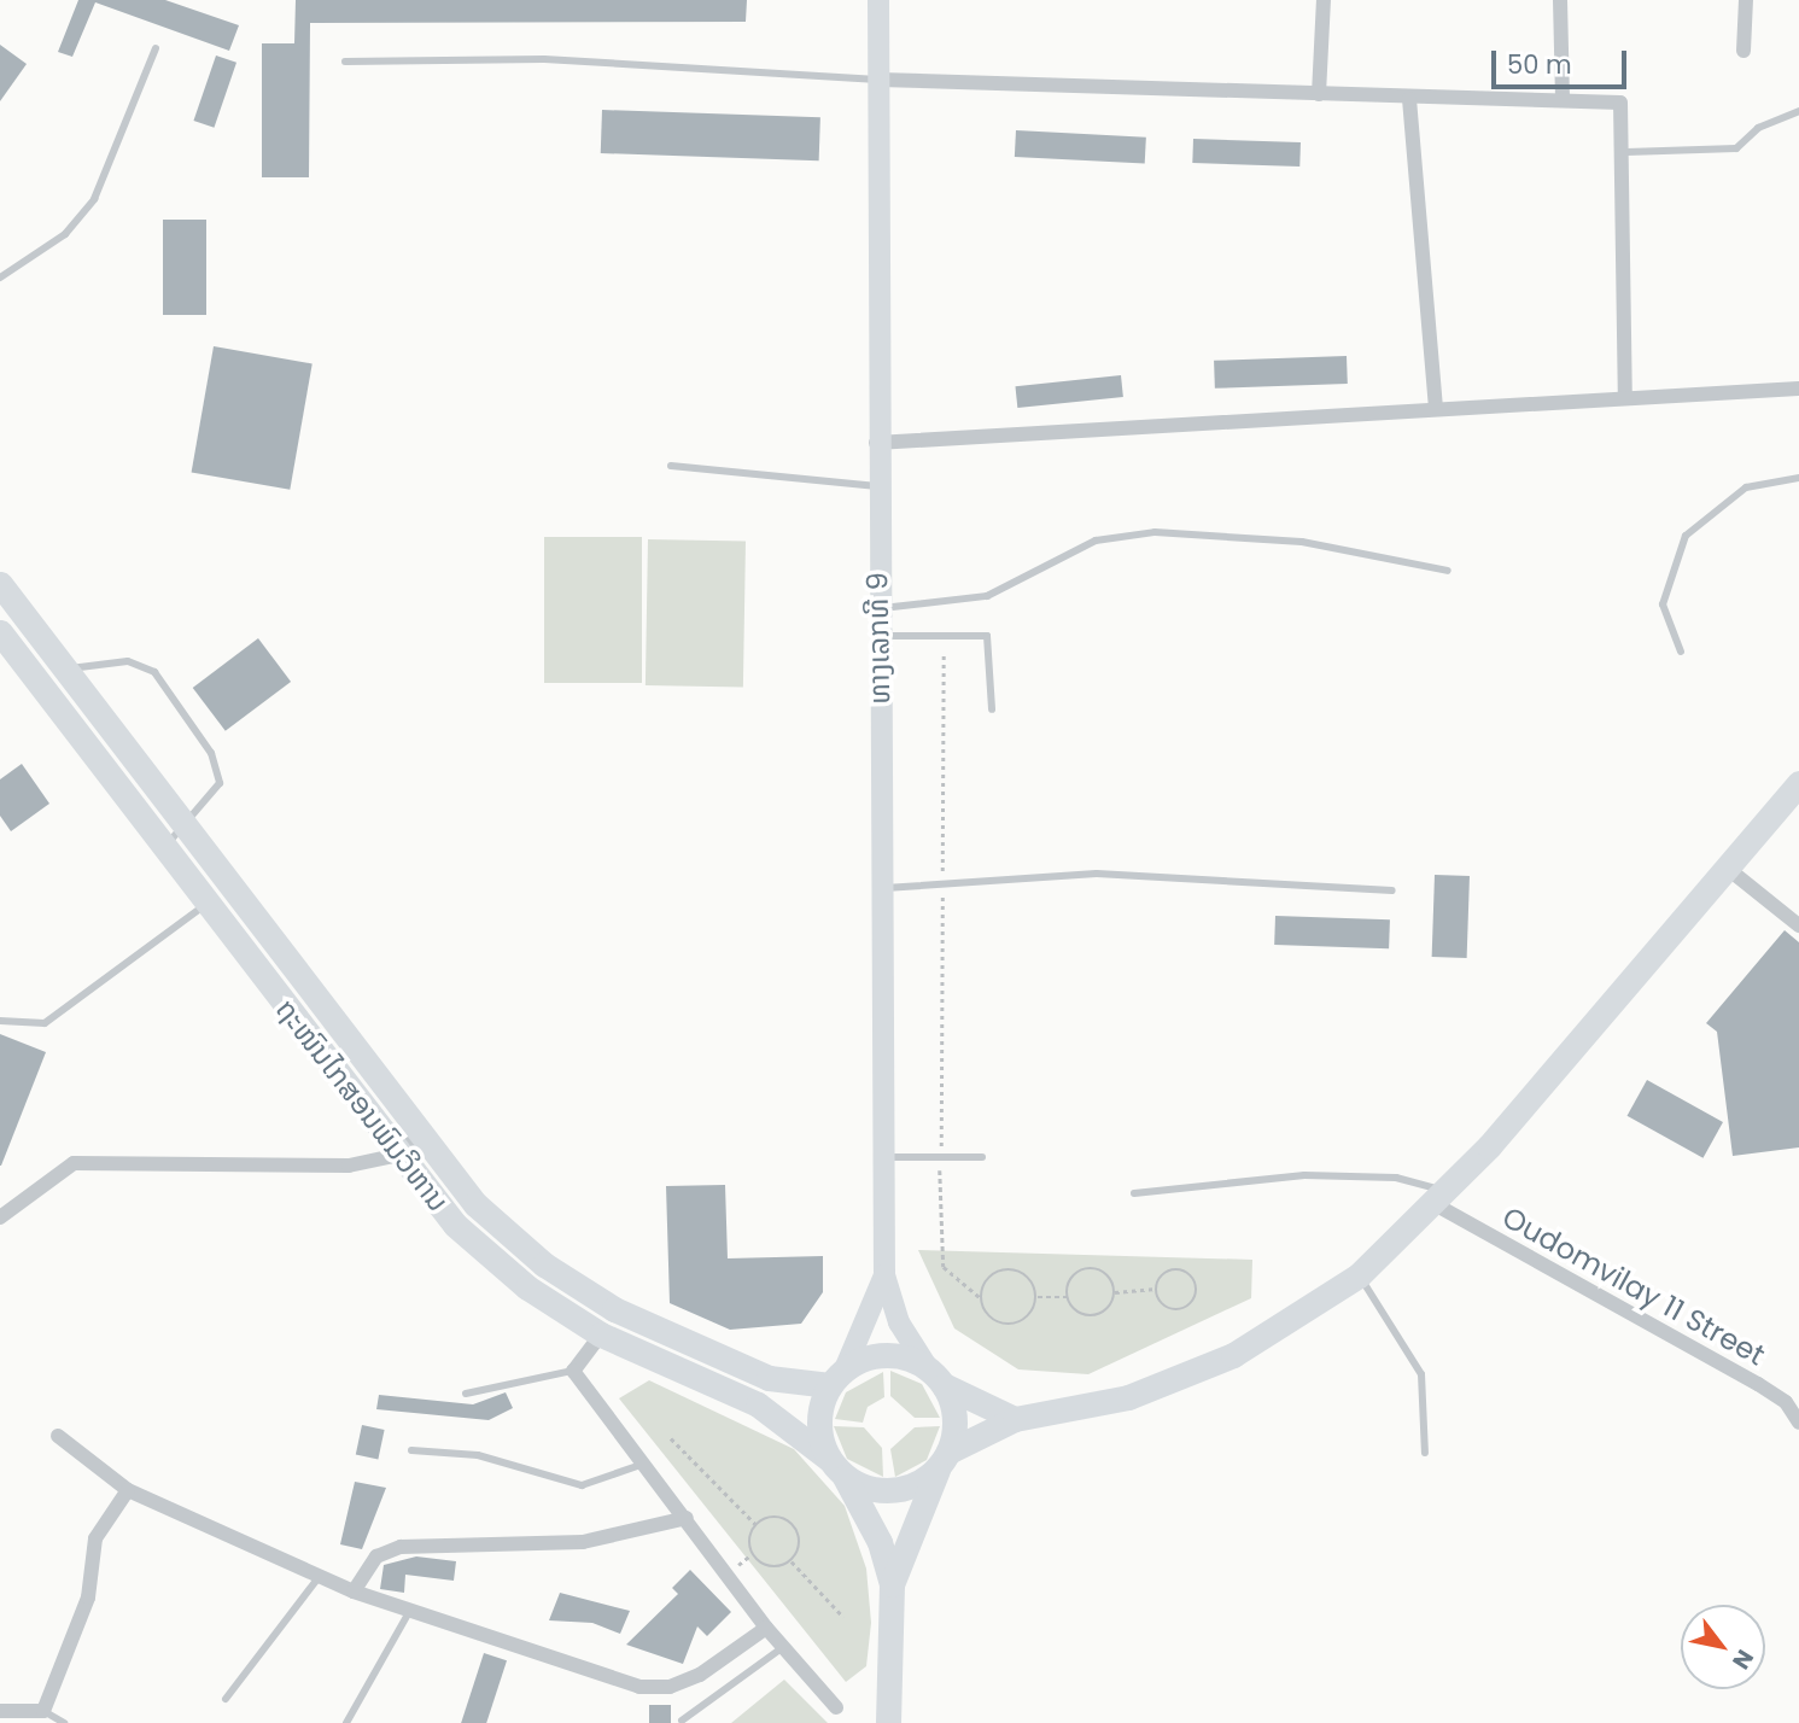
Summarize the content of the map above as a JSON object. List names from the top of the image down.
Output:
{
  "streets": {
    "highway": ["ຖະໜົນໄກສອນພົມວິຫານ"],
    "main road": ["ທາງເລກທີ 9"],
    "street": ["Oudomvilay 11 Street"]
  },
  "crossings": [
    ["ທາງເລກທີ 9", "ຖະໜົນໄກສອນພົມວິຫານ"]
  ],
  "scale_bar": "50 m",
  "north": "bottom right"
}
